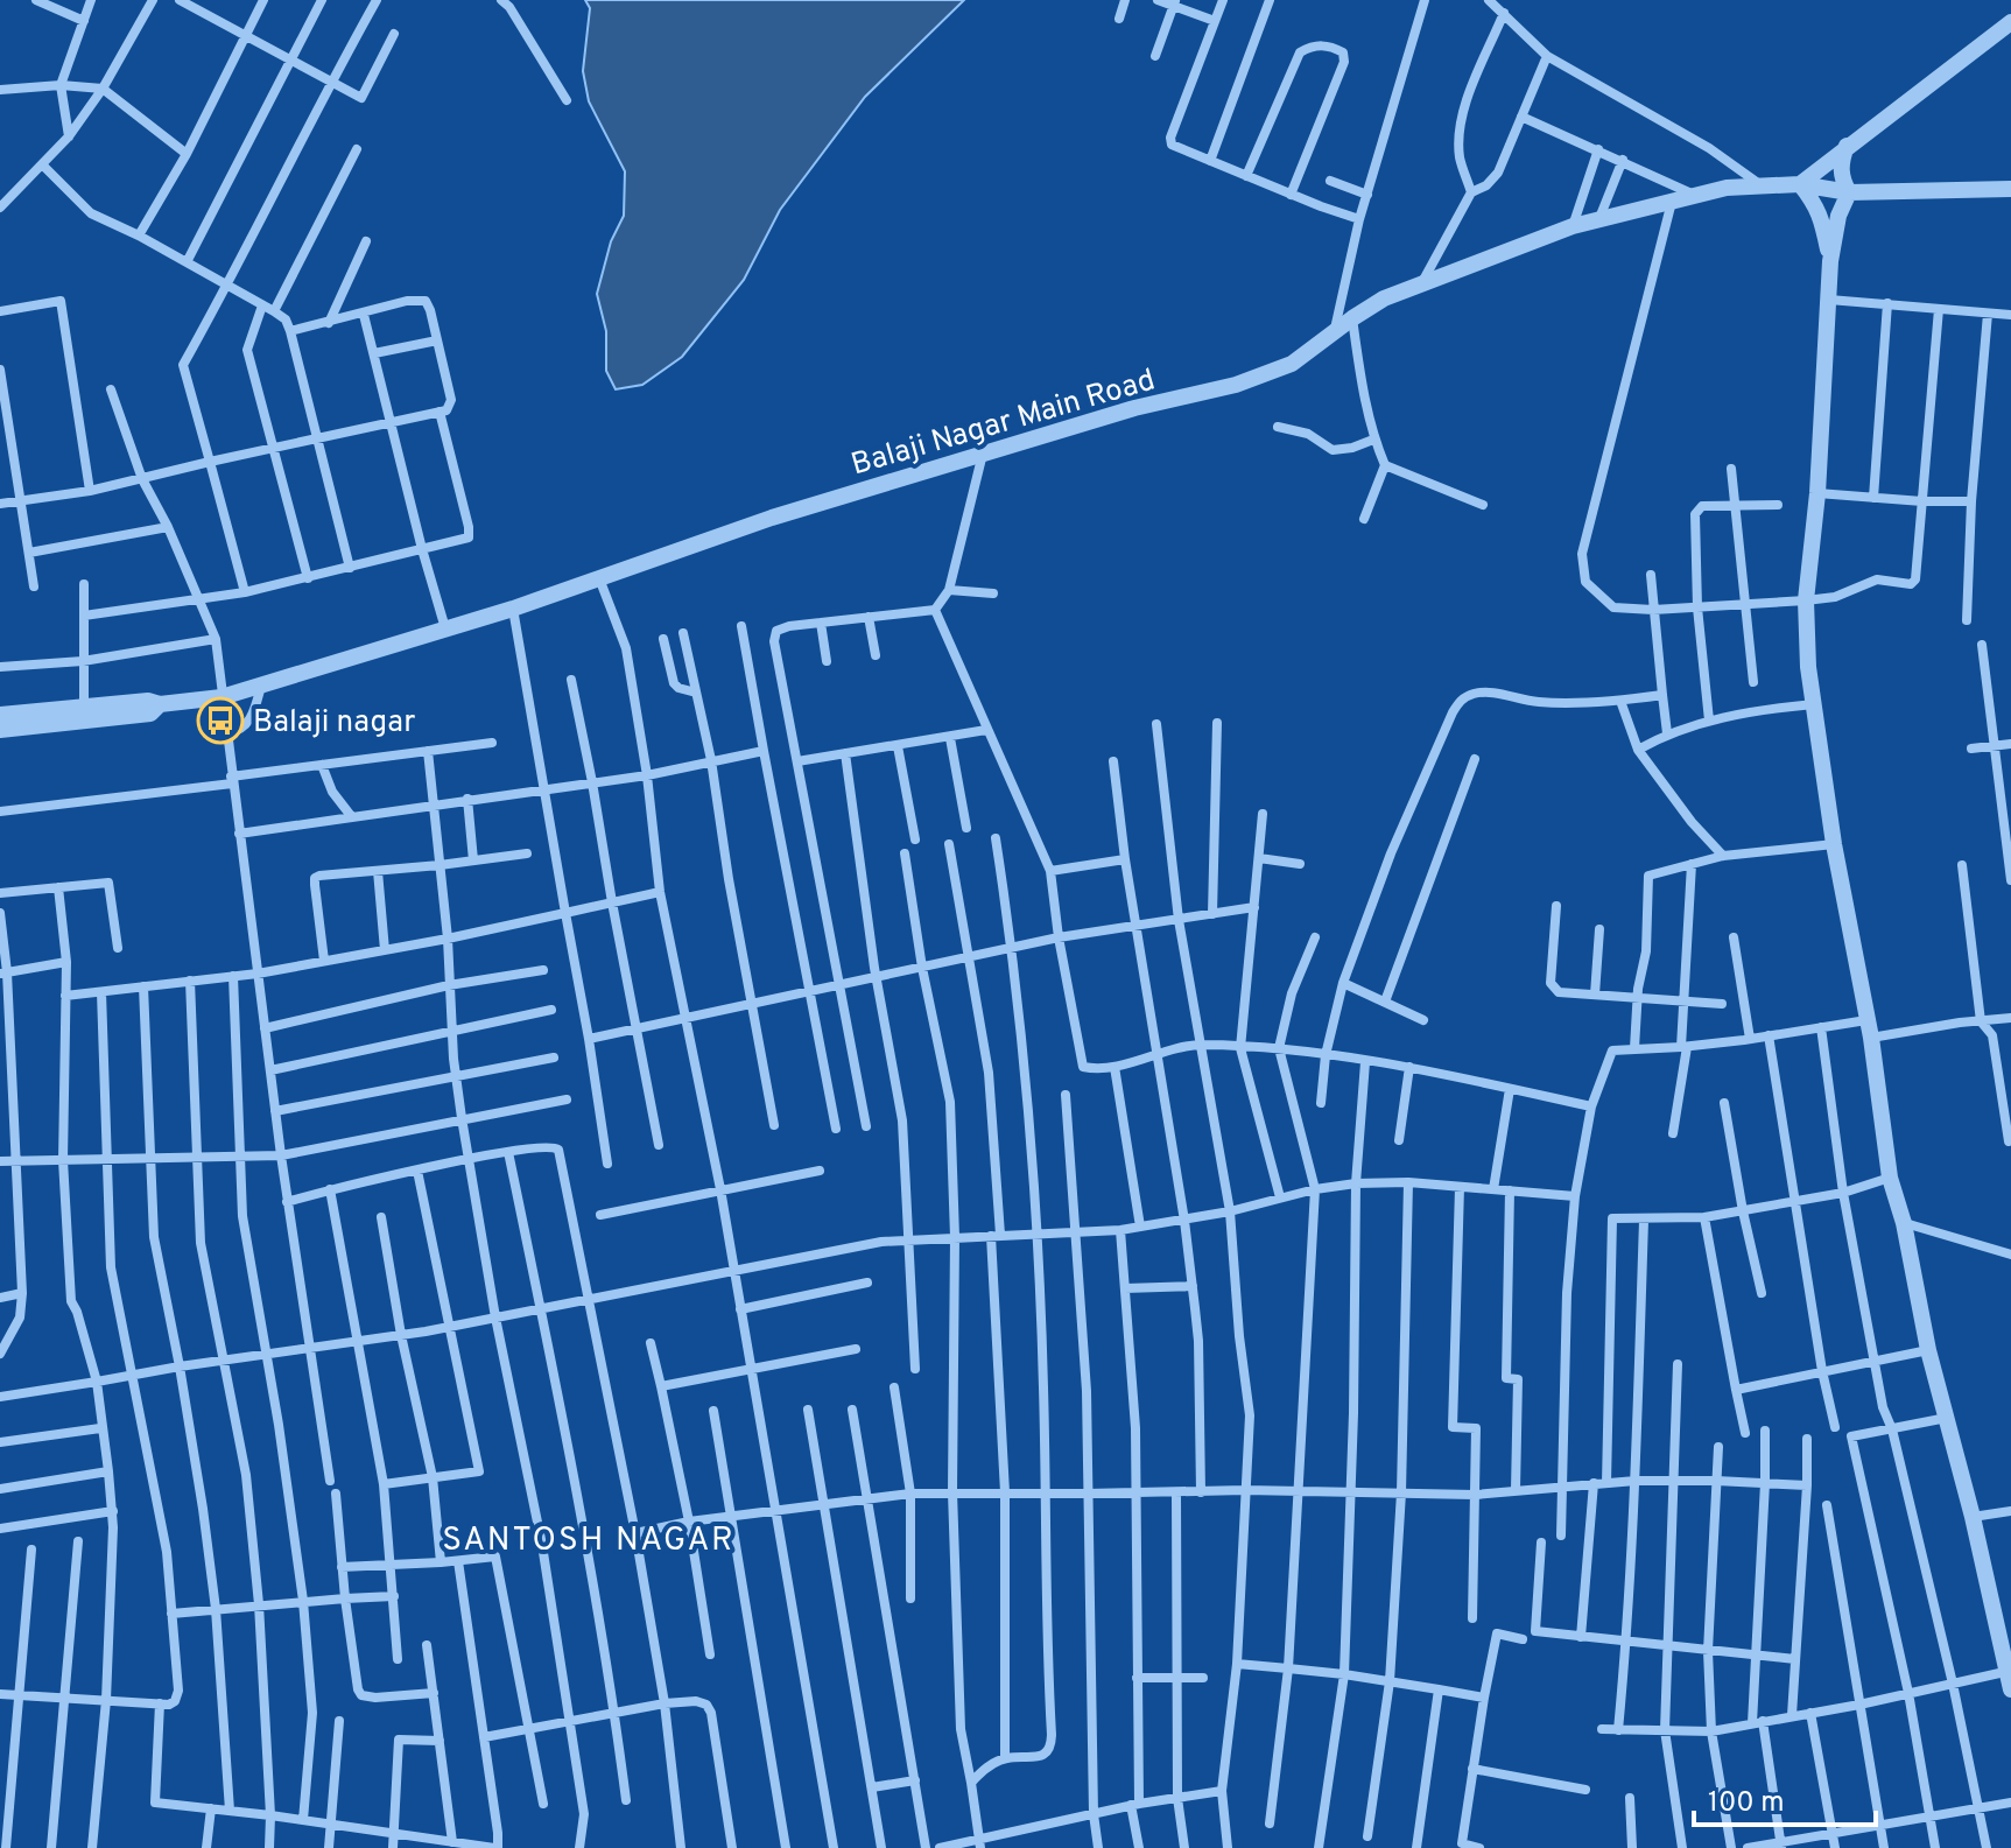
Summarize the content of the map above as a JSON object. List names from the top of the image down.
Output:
{
  "streets": {
    "street": ["Balaji Nagar Main Road"]
  },
  "districts": ["SANTOSH NAGAR"],
  "places": {
    "bus stop": ["Balaji nagar"]
  },
  "scale_bar": "100 m"
}
